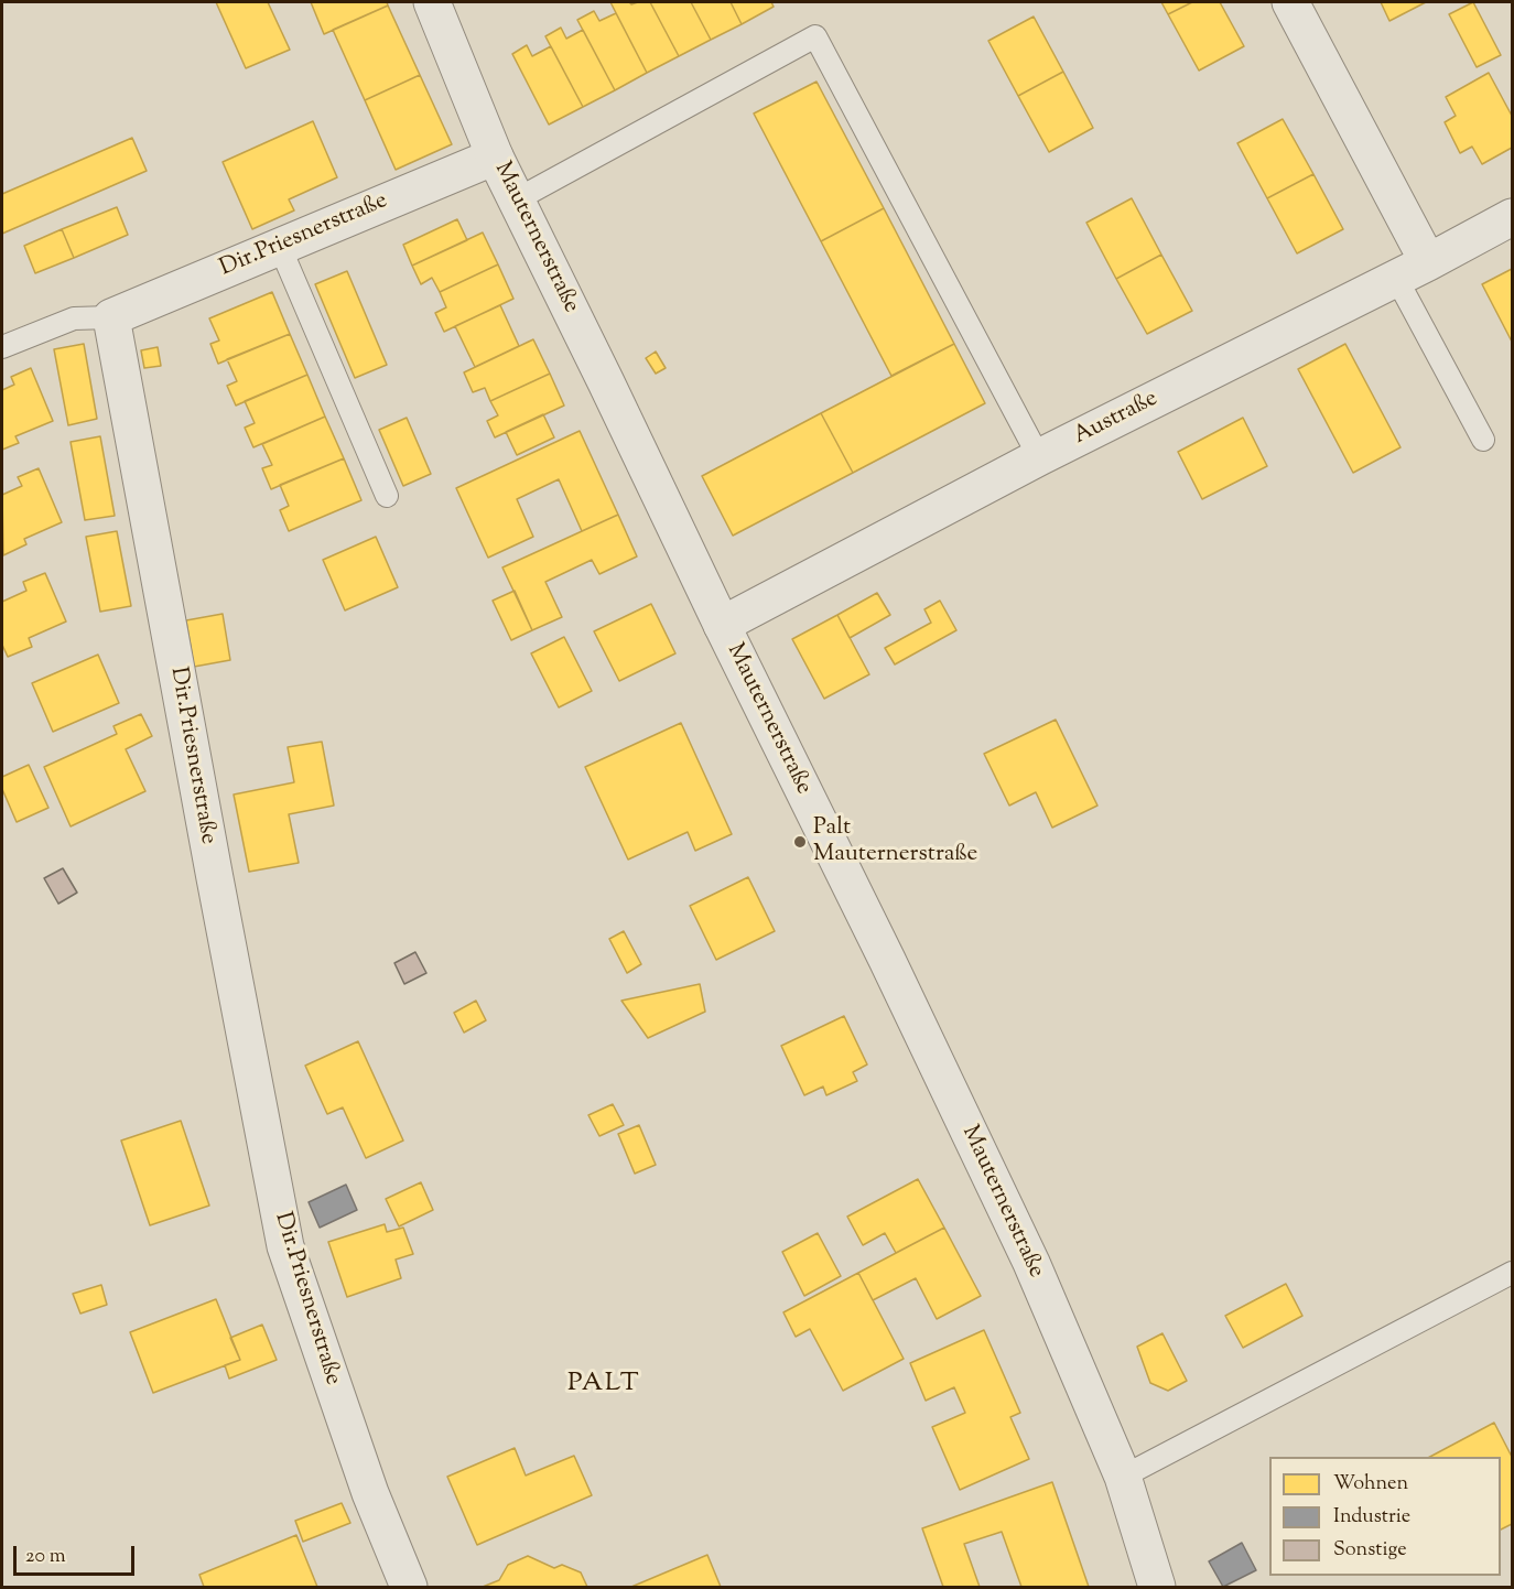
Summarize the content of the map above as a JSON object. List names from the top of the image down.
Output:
{
  "streets": {
    "street": ["Dir.Priesnerstraße", "Mauternerstraße", "Austraße"]
  },
  "crossings": [
    ["Dir.Priesnerstraße", "Mauternerstraße"],
    ["Mauternerstraße", "Austraße"]
  ],
  "districts": ["PALT"],
  "places": ["Palt Mauternerstraße"],
  "legend": ["Wohnen", "Industrie", "Sonstige"],
  "scale_bar": "20 m"
}
